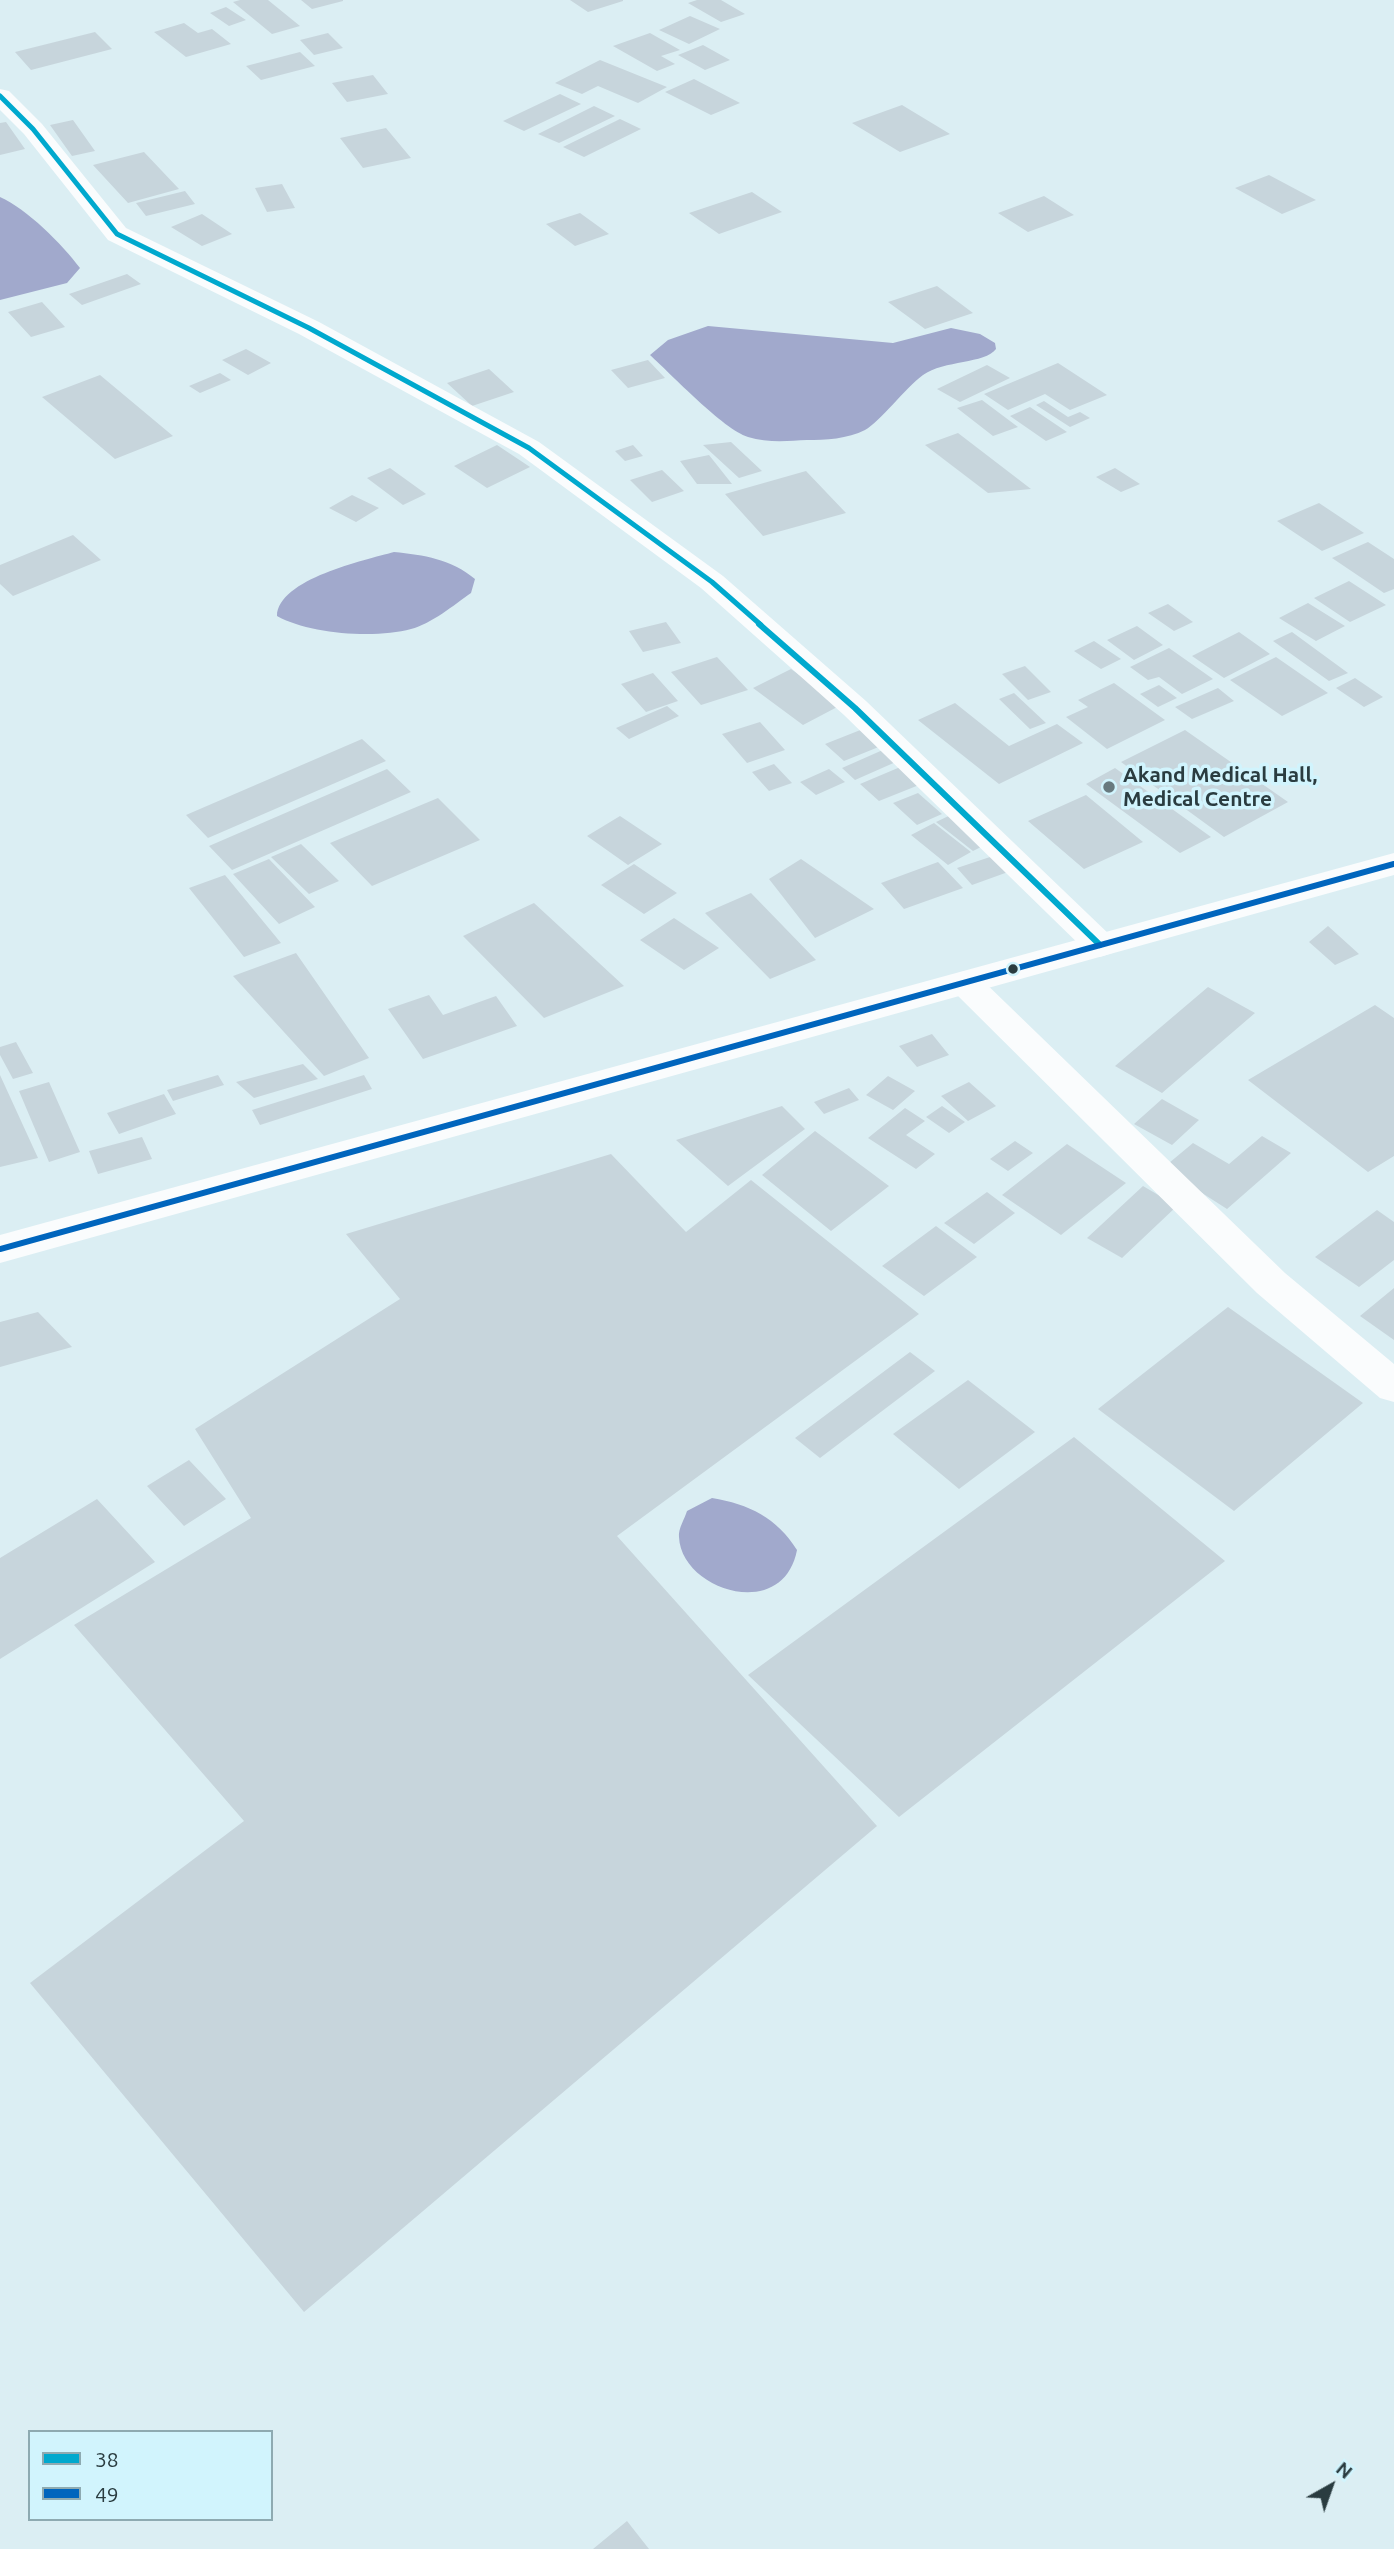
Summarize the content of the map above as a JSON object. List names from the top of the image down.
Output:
{
  "places": ["Akand Medical Hall, Medical Centre"],
  "lines": ["transit line 38", "transit line 49"],
  "legend": ["38", "49"],
  "north": "top right"
}
